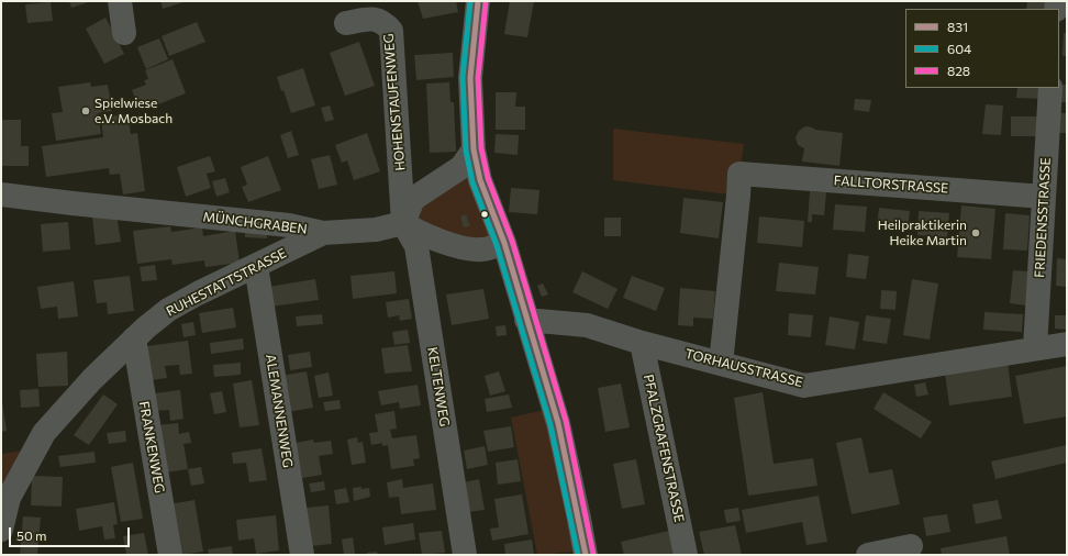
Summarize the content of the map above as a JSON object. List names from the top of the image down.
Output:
{
  "streets": {
    "street": [
      "HOHENSTAUFENWEG",
      "FALLTORSTRASSE",
      "FRIEDENSSTRASSE",
      "MÜNCHGRABEN",
      "RUHESTATTSTRASSE",
      "TORHAUSSTRASSE",
      "KELTENWEG",
      "ALEMANNENWEG",
      "FRANKENWEG",
      "PFALZGRAFENSTRASSE"
    ]
  },
  "crossings": [
    ["HOHENSTAUFENWEG", "MÜNCHGRABEN"],
    ["HOHENSTAUFENWEG", "KELTENWEG"],
    ["FALLTORSTRASSE", "FRIEDENSSTRASSE"],
    ["FALLTORSTRASSE", "TORHAUSSTRASSE"],
    ["FRIEDENSSTRASSE", "TORHAUSSTRASSE"],
    ["MÜNCHGRABEN", "RUHESTATTSTRASSE"],
    ["MÜNCHGRABEN", "KELTENWEG"],
    ["RUHESTATTSTRASSE", "ALEMANNENWEG"],
    ["RUHESTATTSTRASSE", "FRANKENWEG"],
    ["TORHAUSSTRASSE", "PFALZGRAFENSTRASSE"]
  ],
  "places": ["Spielwiese e.V. Mosbach", "Heilpraktikerin Heike Martin"],
  "lines": ["transit line 831", "transit line 604", "transit line 828"],
  "legend": ["831", "604", "828"],
  "scale_bar": "50 m"
}
